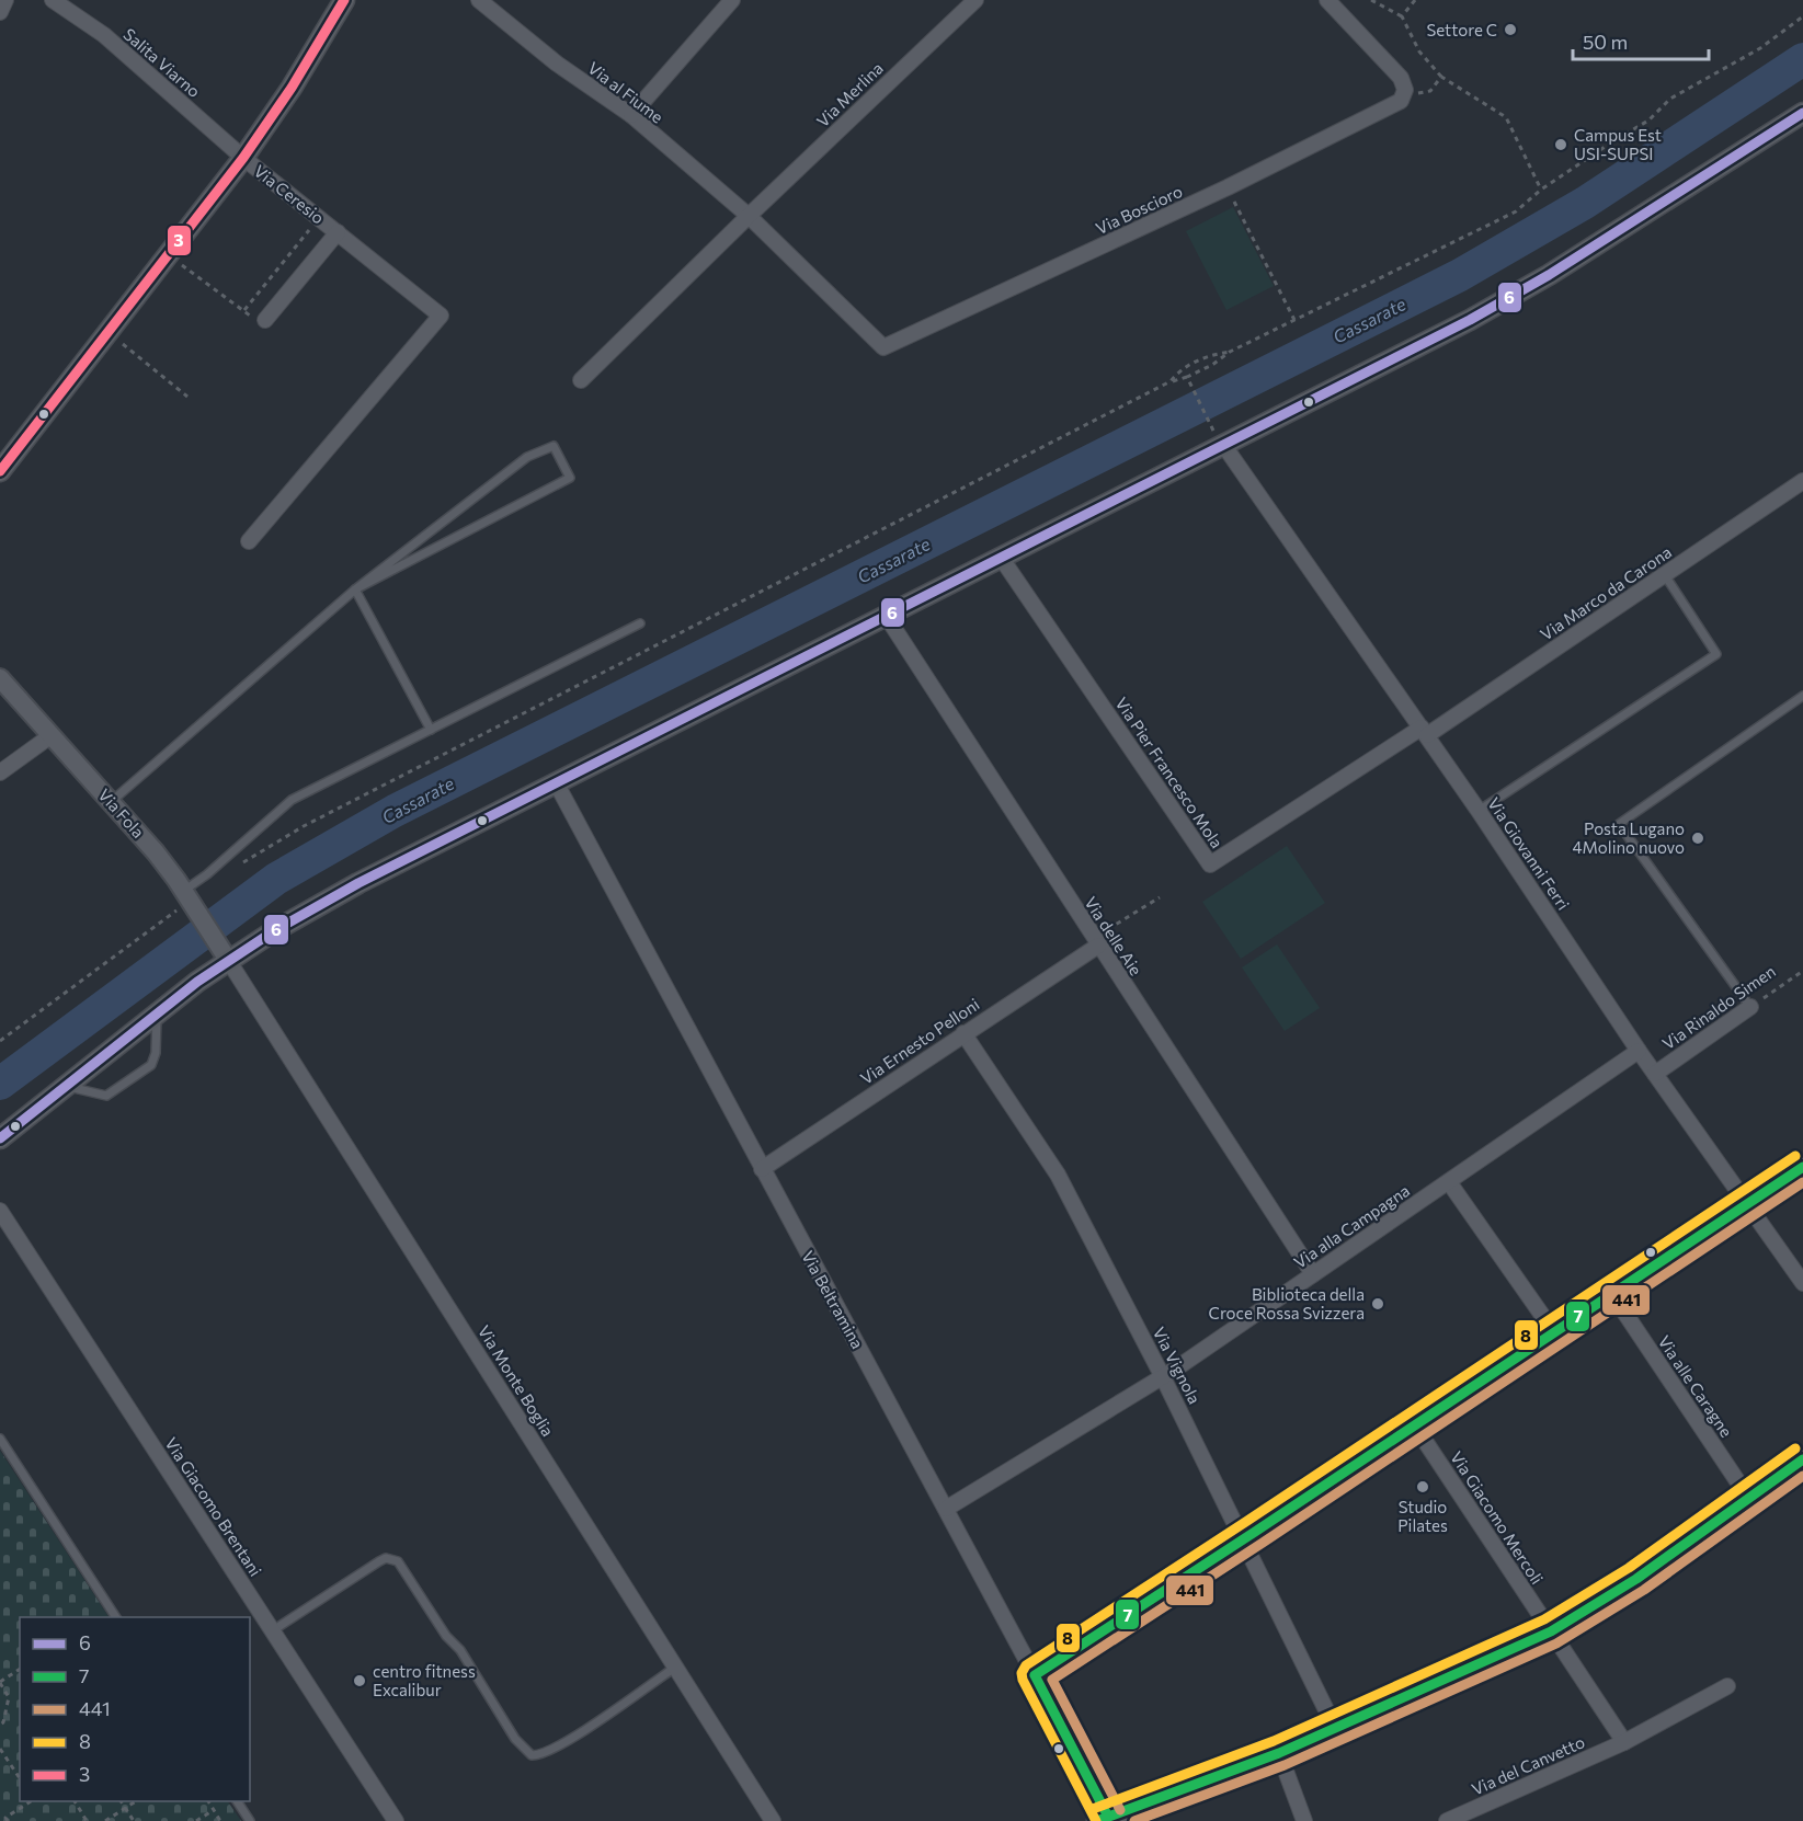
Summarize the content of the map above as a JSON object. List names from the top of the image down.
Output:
{
  "streets": {
    "main road": ["Via Ceresio", "Via Beltramina"],
    "street": [
      "Salita Viarno",
      "Via al Fiume",
      "Via Merlina",
      "Via Boscioro",
      "Via Marco da Carona",
      "Via Pier Francesco Mola",
      "Via Fola",
      "Via Giovanni Ferri",
      "Via delle Aie",
      "Via Rinaldo Simen",
      "Via Ernesto Pelloni",
      "Via alla Campagna",
      "Via Vignola",
      "Via Monte Boglia",
      "Via alle Caragne",
      "Via Giacomo Brentani",
      "Via Giacomo Mercoli",
      "Via del Canvetto"
    ]
  },
  "crossings": [
    ["Salita Viarno", "Via Ceresio"],
    ["Via al Fiume", "Via Merlina"],
    ["Via al Fiume", "Via Boscioro"],
    ["Via Marco da Carona", "Via Pier Francesco Mola"],
    ["Via Marco da Carona", "Via Giovanni Ferri"],
    ["Via Pier Francesco Mola", "Via Giovanni Ferri"],
    ["Via Fola", "Via Monte Boglia"],
    ["Via Giovanni Ferri", "Via Rinaldo Simen"],
    ["Via Giovanni Ferri", "Via alla Campagna"],
    ["Via delle Aie", "Via Ernesto Pelloni"],
    ["Via delle Aie", "Via alla Campagna"],
    ["Via Ernesto Pelloni", "Via Beltramina"],
    ["Via Ernesto Pelloni", "Via Vignola"],
    ["Via alla Campagna", "Via Beltramina"],
    ["Via alla Campagna", "Via Vignola"]
  ],
  "water": ["Cassarate"],
  "places": [
    "Settore C",
    "Campus Est USI-SUPSI",
    "Posta Lugano 4Molino nuovo",
    "Biblioteca della Croce Rossa Svizzera",
    "Studio Pilates",
    "centro fitness Excalibur"
  ],
  "lines": [
    "transit line 3",
    "transit line 6",
    "transit line 8",
    "transit line 7",
    "transit line 441"
  ],
  "legend": [
    "6",
    "7",
    "441",
    "8",
    "3"
  ],
  "scale_bar": "50 m"
}
